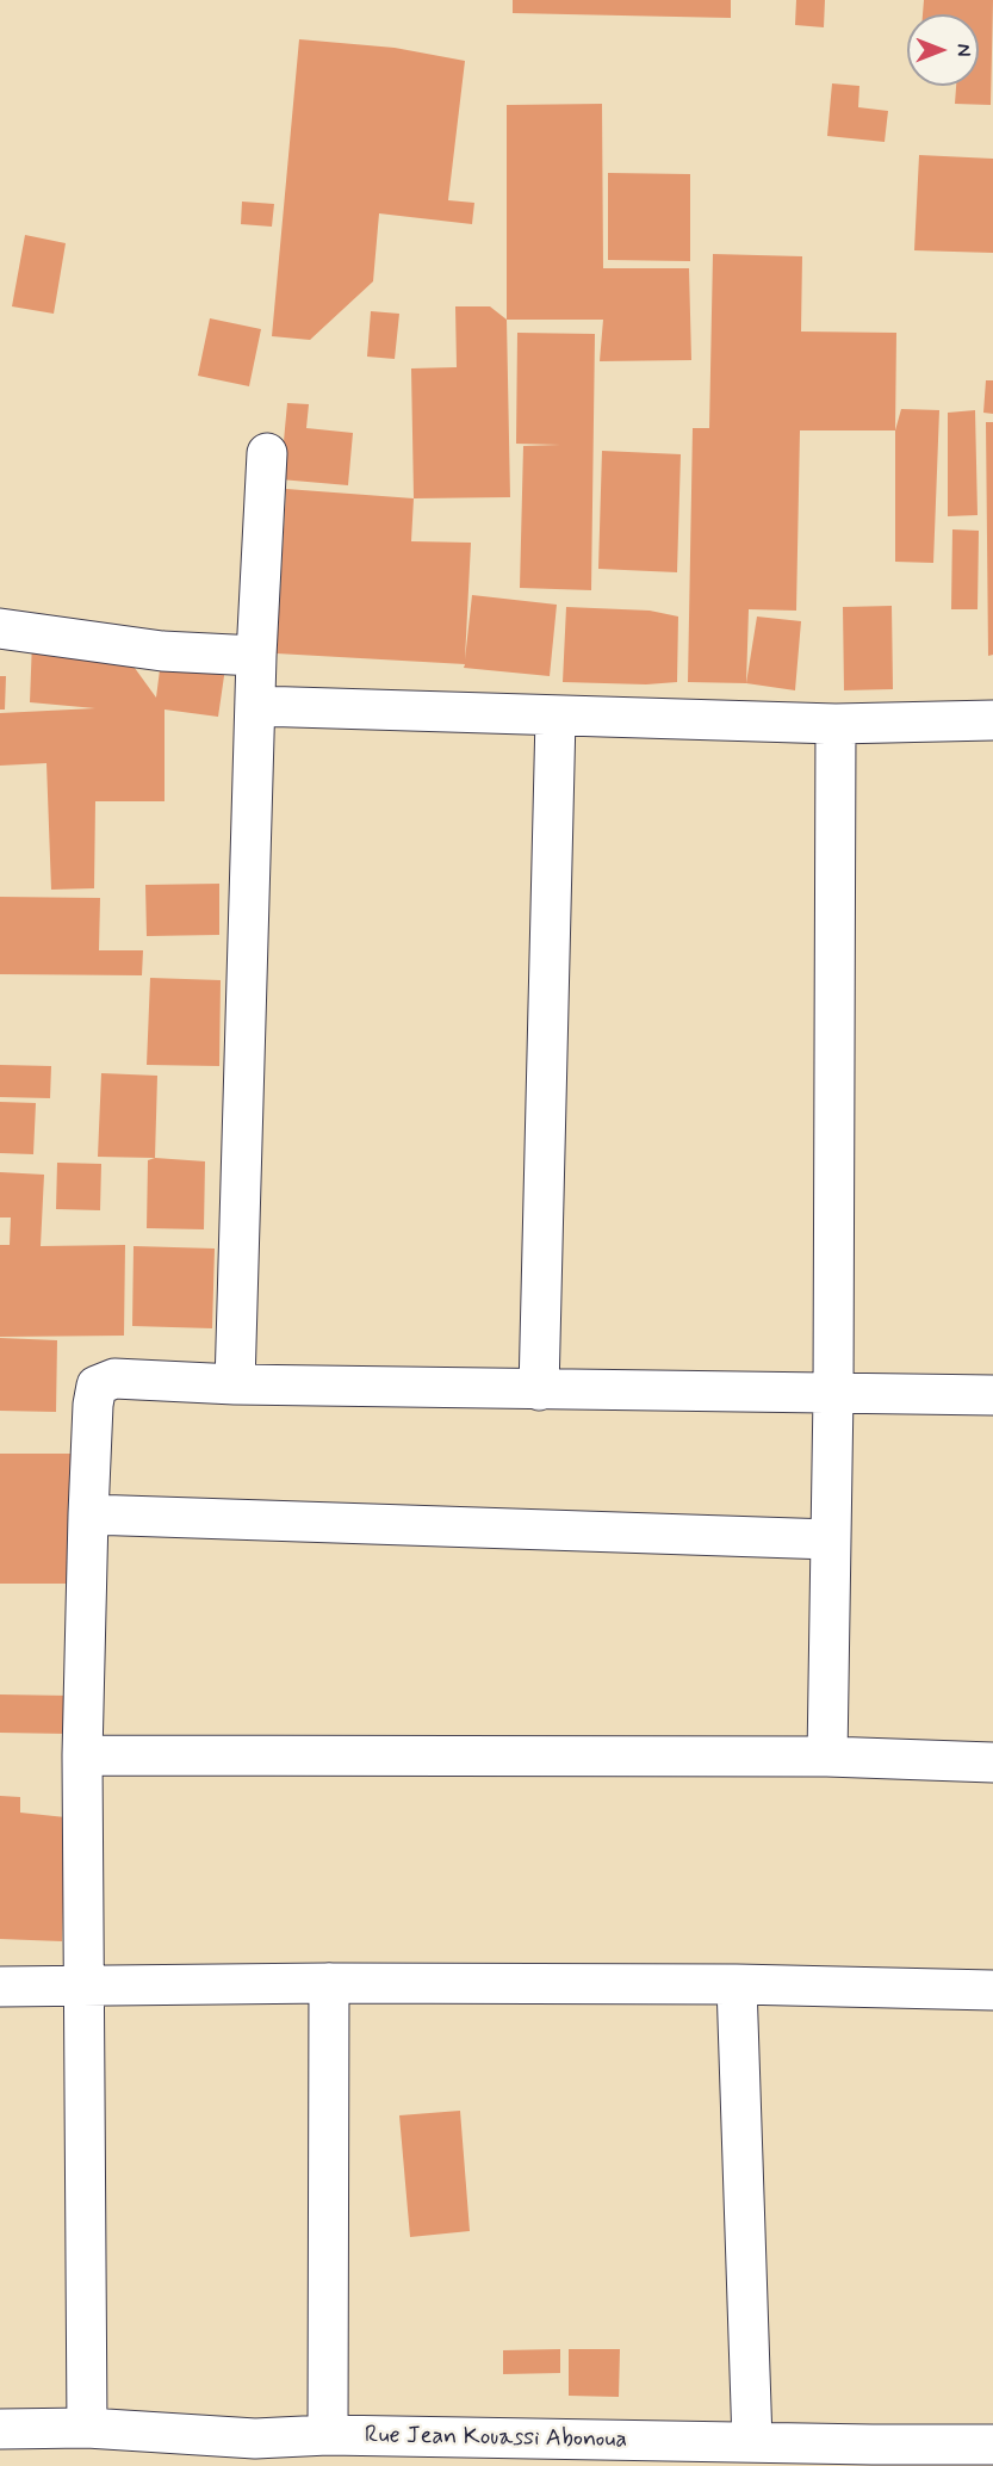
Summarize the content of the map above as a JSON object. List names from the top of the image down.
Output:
{
  "streets": {
    "street": ["Rue Jean Kouassi Abonoua"]
  },
  "north": "right"
}
